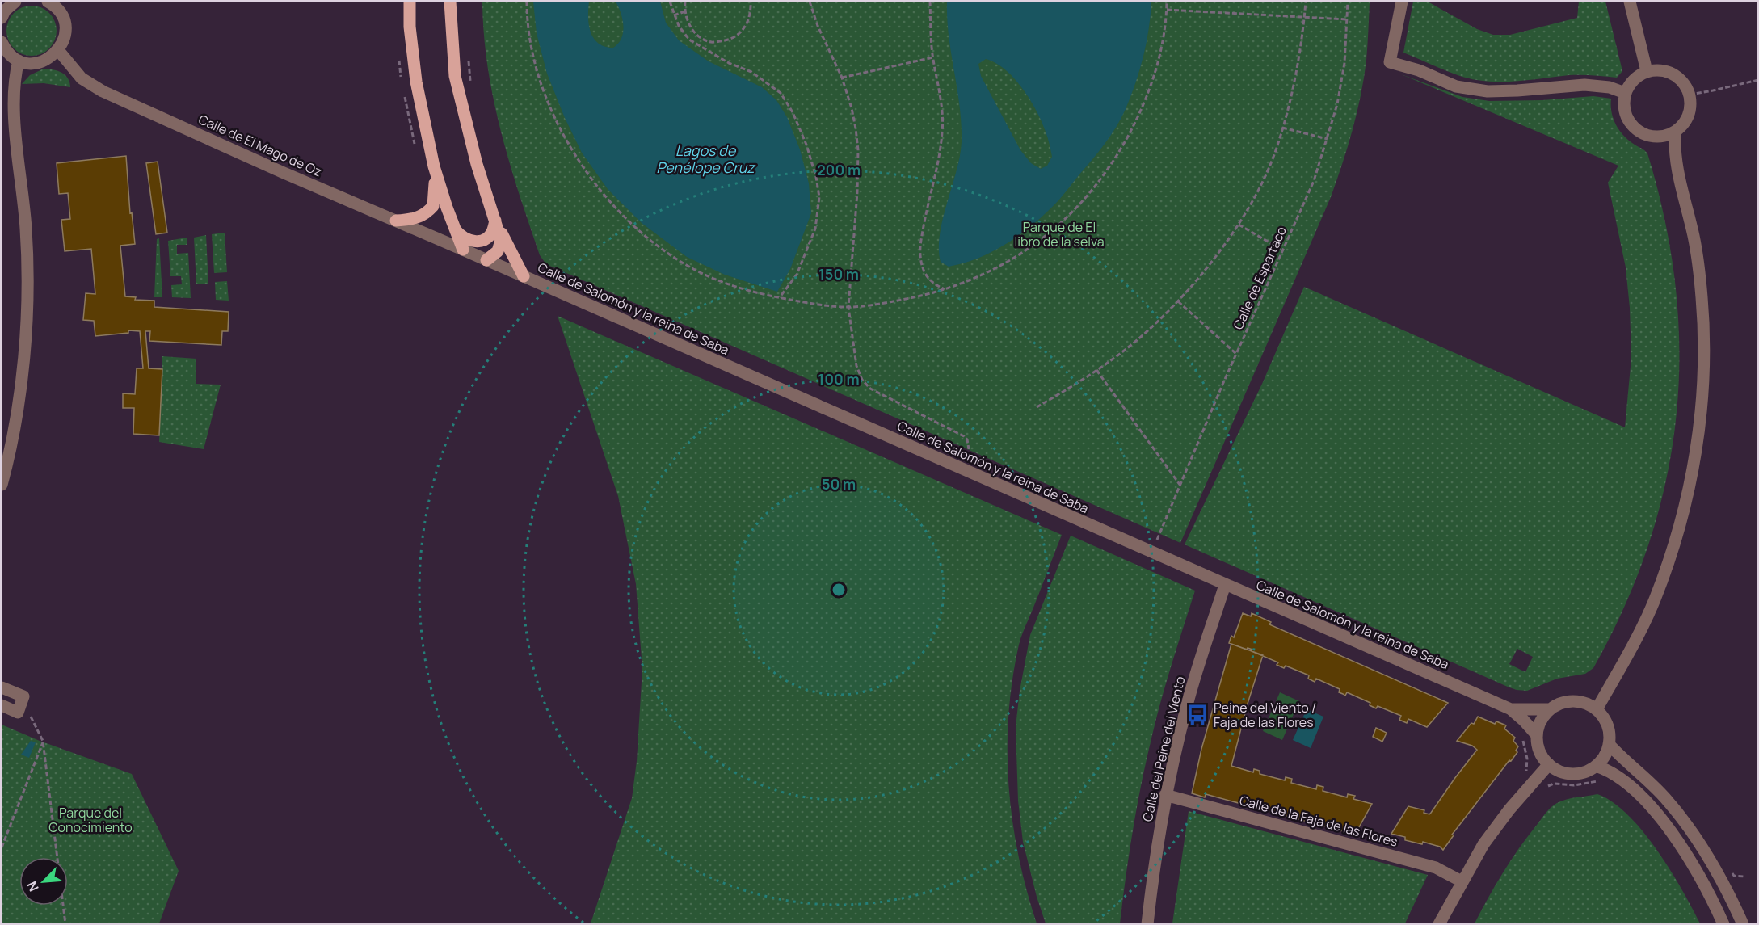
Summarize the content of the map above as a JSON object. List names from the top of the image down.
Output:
{
  "streets": {
    "street": [
      "Calle de El Mago de Oz",
      "Calle de Salomón y la reina de Saba",
      "Calle del Peine del Viento",
      "Calle de la Faja de las Flores"
    ],
    "path": ["Calle de Espartaco"]
  },
  "crossings": [
    ["Calle de El Mago de Oz", "Calle de Salomón y la reina de Saba"],
    ["Calle de Espartaco", "Calle de Salomón y la reina de Saba"],
    ["Calle de Salomón y la reina de Saba", "Calle del Peine del Viento"],
    ["Calle del Peine del Viento", "Calle de la Faja de las Flores"]
  ],
  "water": ["Lagos de Penélope Cruz"],
  "parks": ["Parque de El libro de la selva", "Parque del Conocimiento"],
  "places": {
    "bus stop": ["Peine del Viento / Faja de las Flores"]
  },
  "north": "bottom left",
  "rings": [
    "200 m",
    "150 m",
    "100 m",
    "50 m"
  ]
}
